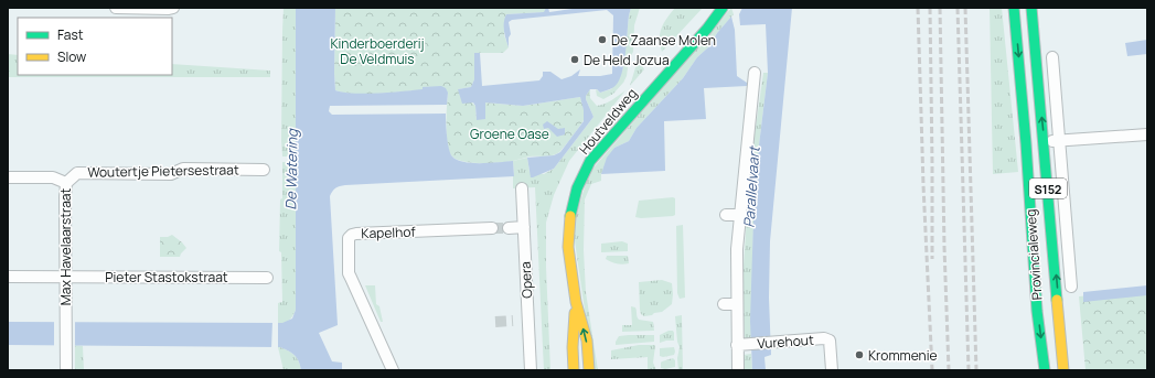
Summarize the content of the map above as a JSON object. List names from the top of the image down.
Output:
{
  "streets": {
    "main road": ["Houtveldweg", "S152", "Provincialeweg"],
    "street": [
      "Woutertje Pietersestraat",
      "Kapelhof",
      "Max Havelaarstraat",
      "Pieter Stastokstraat",
      "Opera",
      "Vurehout"
    ]
  },
  "crossings": [
    ["Woutertje Pietersestraat", "Max Havelaarstraat"],
    ["Max Havelaarstraat", "Pieter Stastokstraat"]
  ],
  "water": ["De Watering", "Parallelvaart"],
  "parks": ["Kinderboerderij De Veldmuis", "Groene Oase"],
  "places": ["De Zaanse Molen", "De Held Jozua", "Krommenie"],
  "legend": ["Fast", "Slow"]
}
